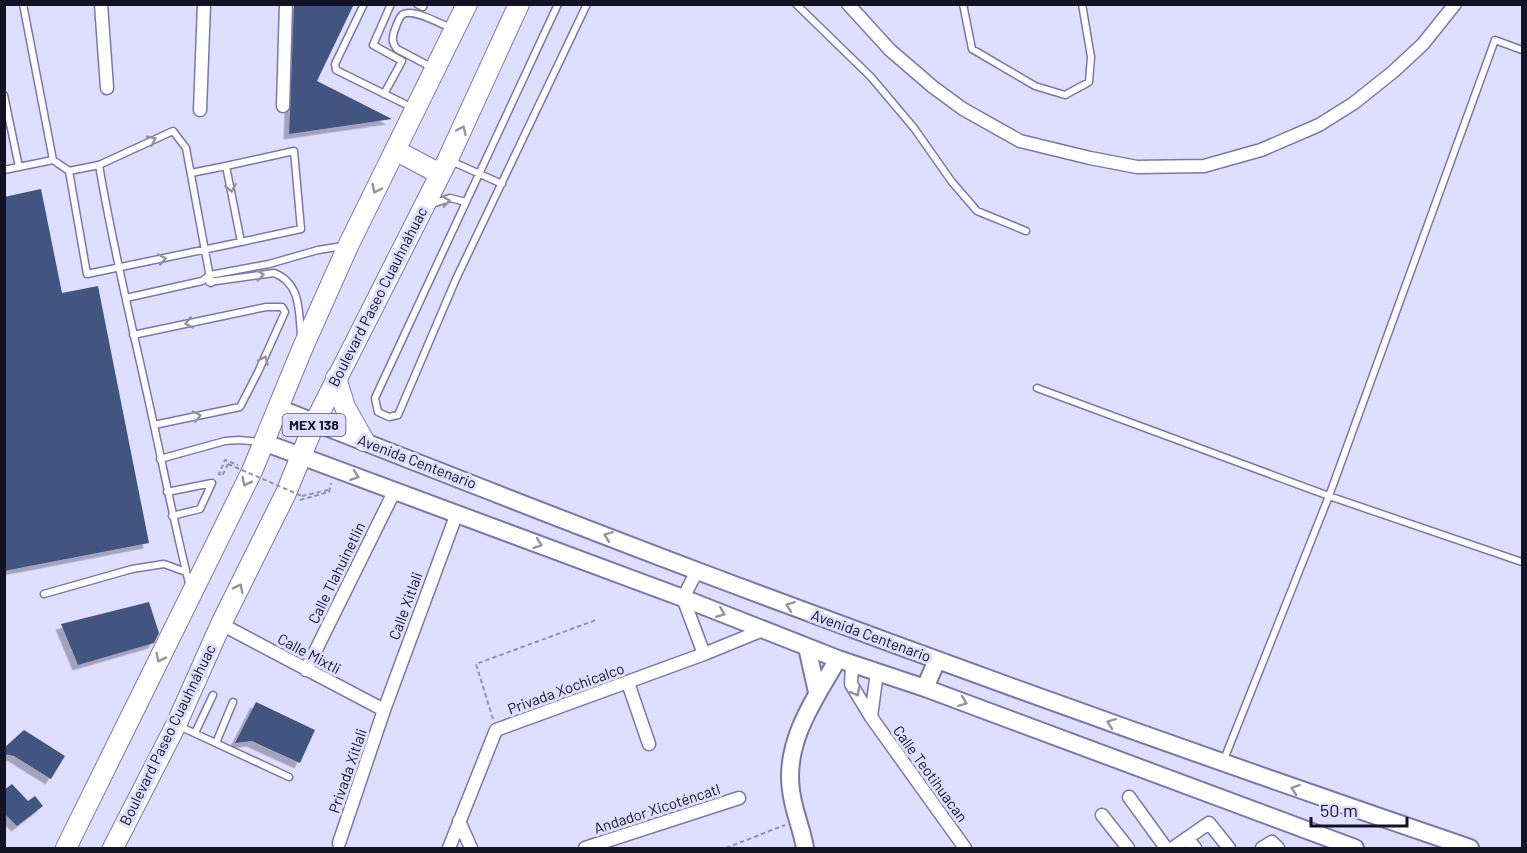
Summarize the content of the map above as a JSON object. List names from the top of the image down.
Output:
{
  "streets": {
    "main road": ["Boulevard Paseo Cuauhnáhuac", "MEX 138"],
    "street": [
      "Avenida Centenario",
      "Calle Tlahuinetlin",
      "Calle Xitlali",
      "Calle Mixtli",
      "Privada Xochicalco",
      "Privada Xitlali",
      "Calle Teotihuacan",
      "Andador Xicoténcatl"
    ]
  },
  "crossings": [
    ["Boulevard Paseo Cuauhnáhuac", "Avenida Centenario"],
    ["Boulevard Paseo Cuauhnáhuac", "Calle Mixtli"],
    ["MEX 138", "Avenida Centenario"],
    ["Avenida Centenario", "Calle Tlahuinetlin"],
    ["Avenida Centenario", "Calle Xitlali"],
    ["Avenida Centenario", "Privada Xochicalco"],
    ["Avenida Centenario", "Calle Teotihuacan"],
    ["Calle Tlahuinetlin", "Calle Mixtli"],
    ["Calle Xitlali", "Calle Mixtli"],
    ["Calle Xitlali", "Privada Xitlali"],
    ["Calle Mixtli", "Privada Xitlali"]
  ],
  "scale_bar": "50 m"
}
